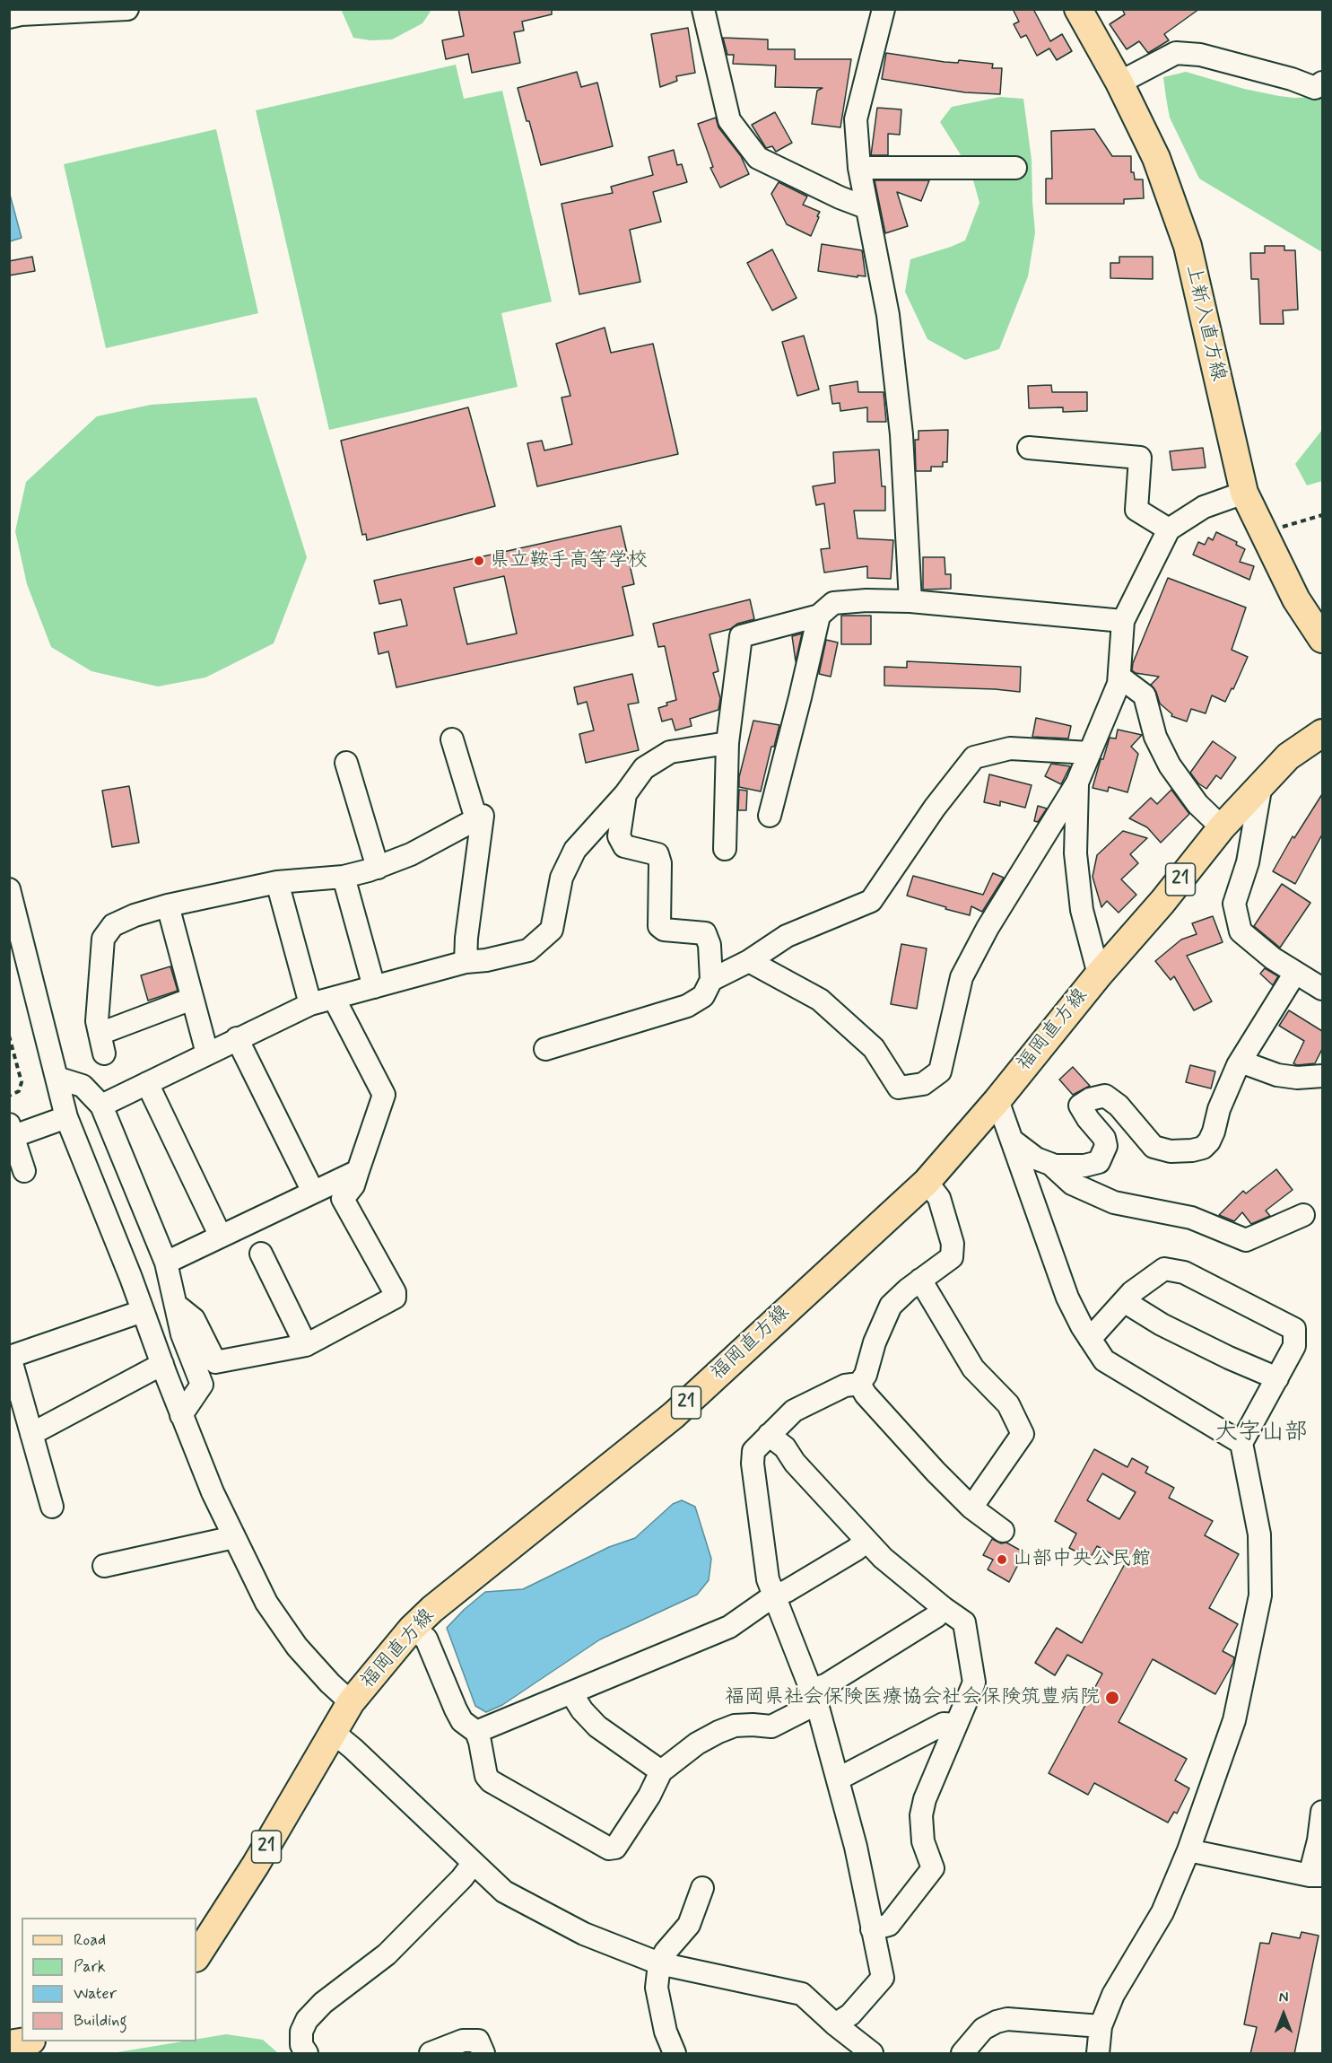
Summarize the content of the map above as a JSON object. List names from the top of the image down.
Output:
{
  "streets": {
    "main road": ["上新入直方線", "21", "福岡直方線"]
  },
  "districts": ["大字山部"],
  "places": ["県立鞍手高等学校", "山部中央公民館", "福岡県社会保険医療協会社会保険筑豊病院"],
  "legend": [
    "Road",
    "Park",
    "Water",
    "Building"
  ],
  "north": "top"
}
